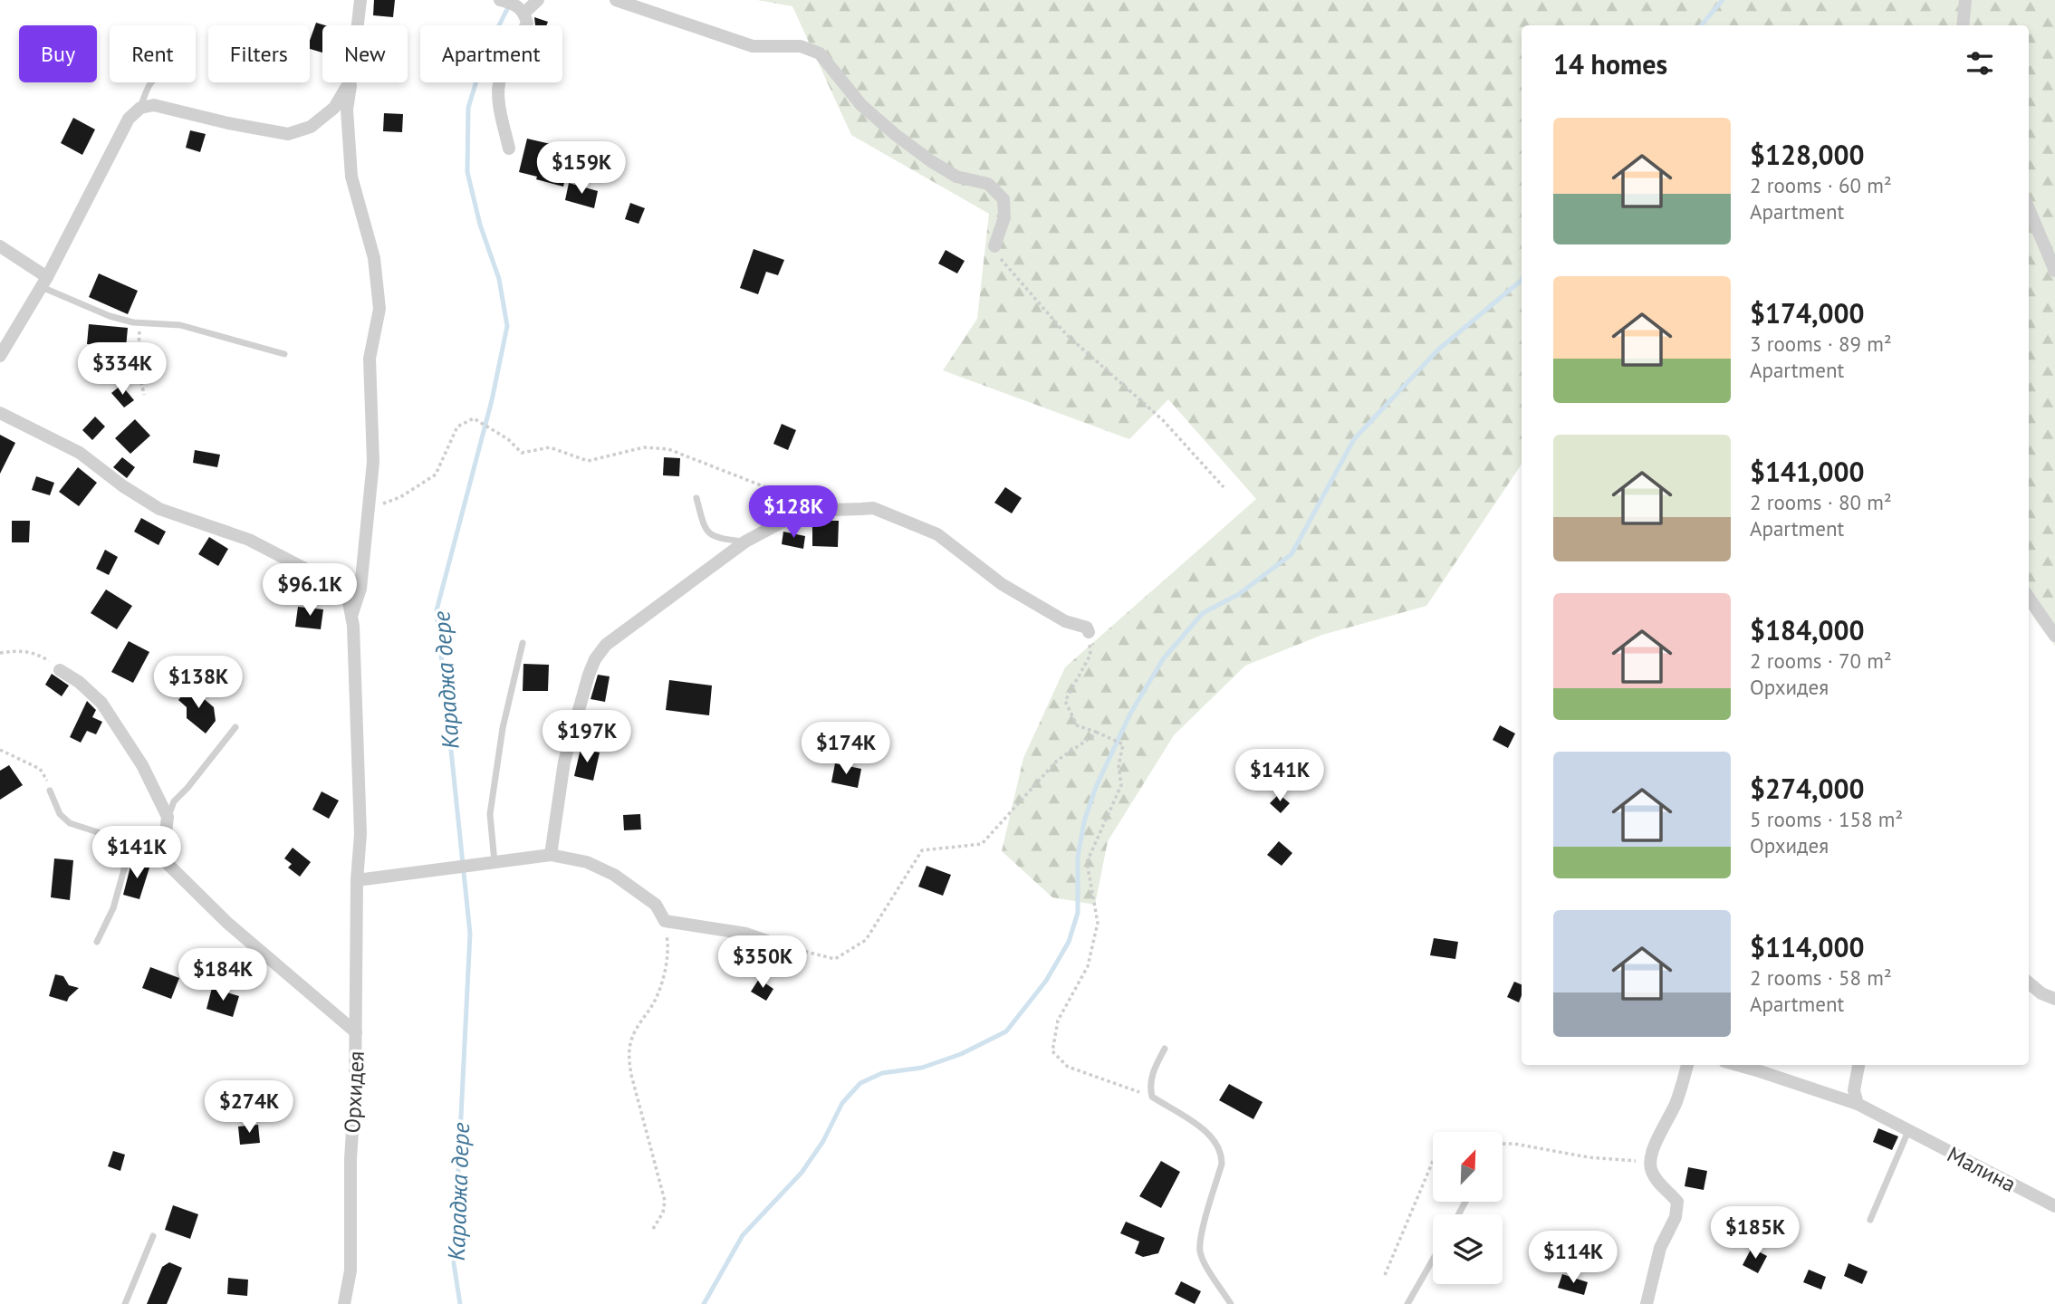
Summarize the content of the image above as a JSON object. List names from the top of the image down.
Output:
{
  "streets": {
    "street": ["Орхидея", "Малина"]
  },
  "water": ["Караджа дере"],
  "north": "top right",
  "page": {
    "chip": [
      "Buy",
      "Rent",
      "Filters",
      "New",
      "Apartment"
    ],
    "heading": "14 homes",
    "list": [
      {
        "name": "$128,000",
        "note": "2 rooms · 60 m² · Apartment"
      },
      {
        "name": "$174,000",
        "note": "3 rooms · 89 m² · Apartment"
      },
      {
        "name": "$141,000",
        "note": "2 rooms · 80 m² · Apartment"
      },
      {
        "name": "$184,000",
        "note": "2 rooms · 70 m² · Орхидея"
      },
      {
        "name": "$274,000",
        "note": "5 rooms · 158 m² · Орхидея"
      },
      {
        "name": "$114,000",
        "note": "2 rooms · 58 m² · Apartment"
      }
    ],
    "price": [
      "$159K",
      "$334K",
      "$128K",
      "$96.1K",
      "$138K",
      "$197K",
      "$174K",
      "$141K",
      "$141K",
      "$350K",
      "$184K",
      "$274K",
      "$185K",
      "$114K"
    ]
  }
}
